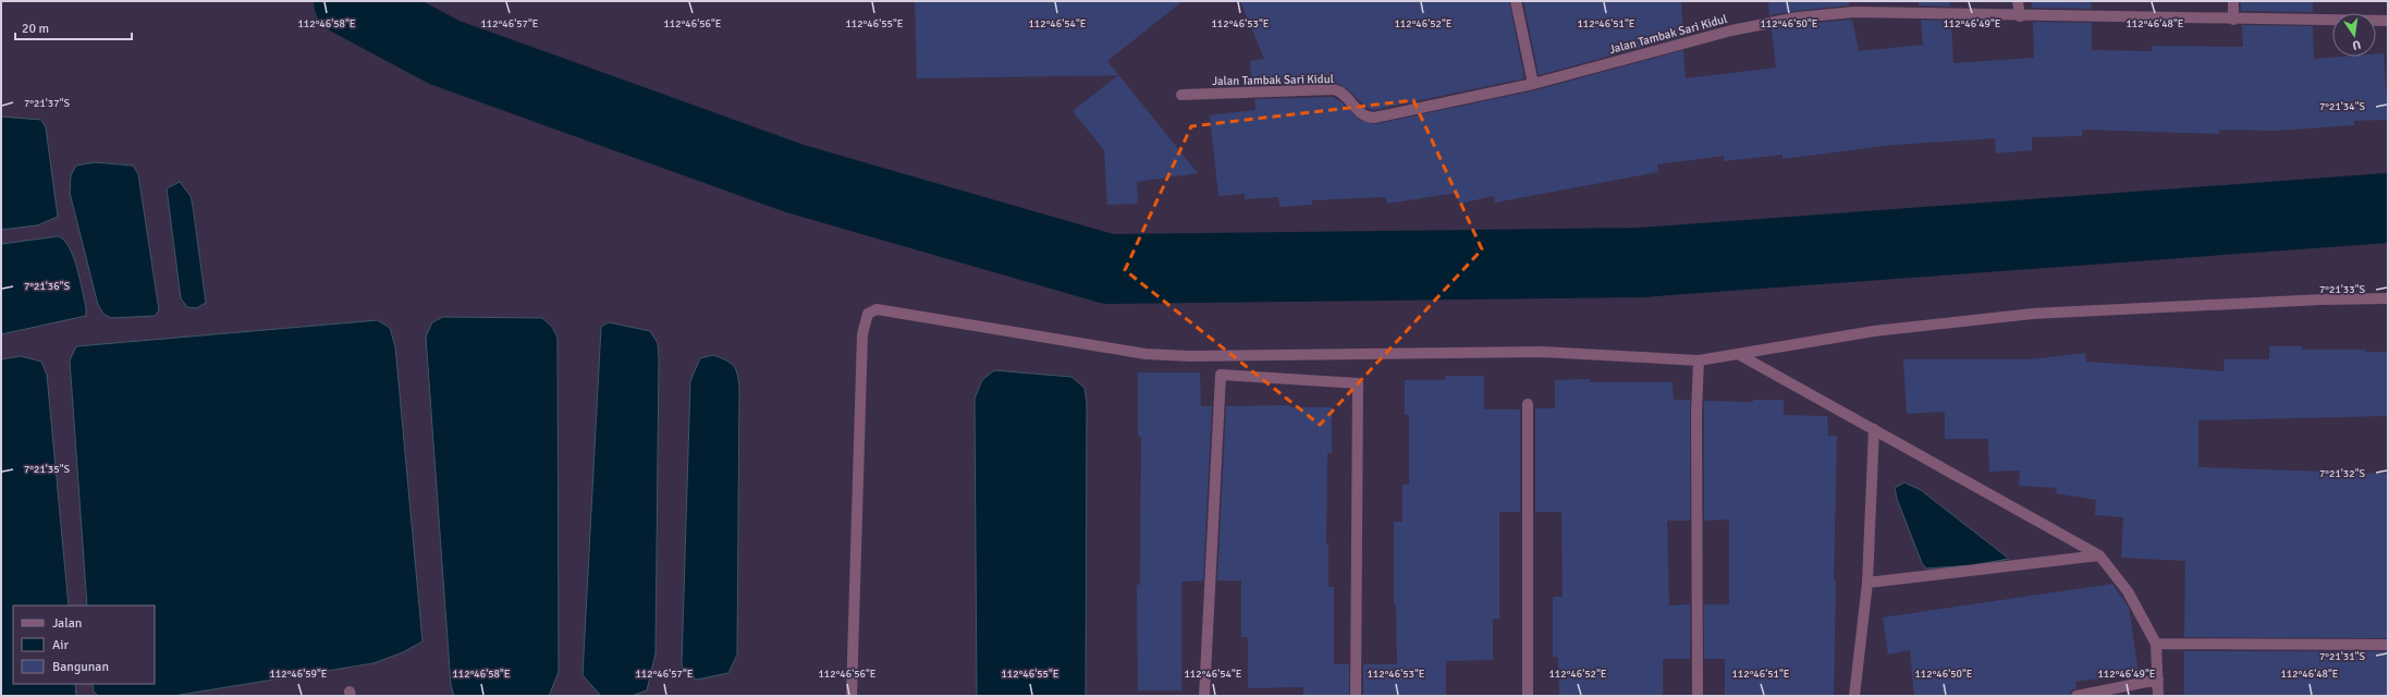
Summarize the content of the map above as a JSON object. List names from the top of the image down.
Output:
{
  "streets": {
    "street": ["Jalan Tambak Sari Kidul"]
  },
  "legend": ["Jalan", "Air", "Bangunan"],
  "scale_bar": "20 m",
  "north": "bottom",
  "coordinates": [
    "112°46'58\"E",
    "112°46'57\"E",
    "112°46'56\"E",
    "112°46'55\"E",
    "112°46'54\"E",
    "112°46'53\"E",
    "112°46'52\"E",
    "112°46'51\"E",
    "112°46'50\"E",
    "112°46'49\"E",
    "112°46'48\"E",
    "7°21'37\"S",
    "7°21'34\"S",
    "7°21'36\"S",
    "7°21'33\"S",
    "7°21'35\"S",
    "7°21'32\"S",
    "7°21'31\"S",
    "112°46'59\"E"
  ]
}
